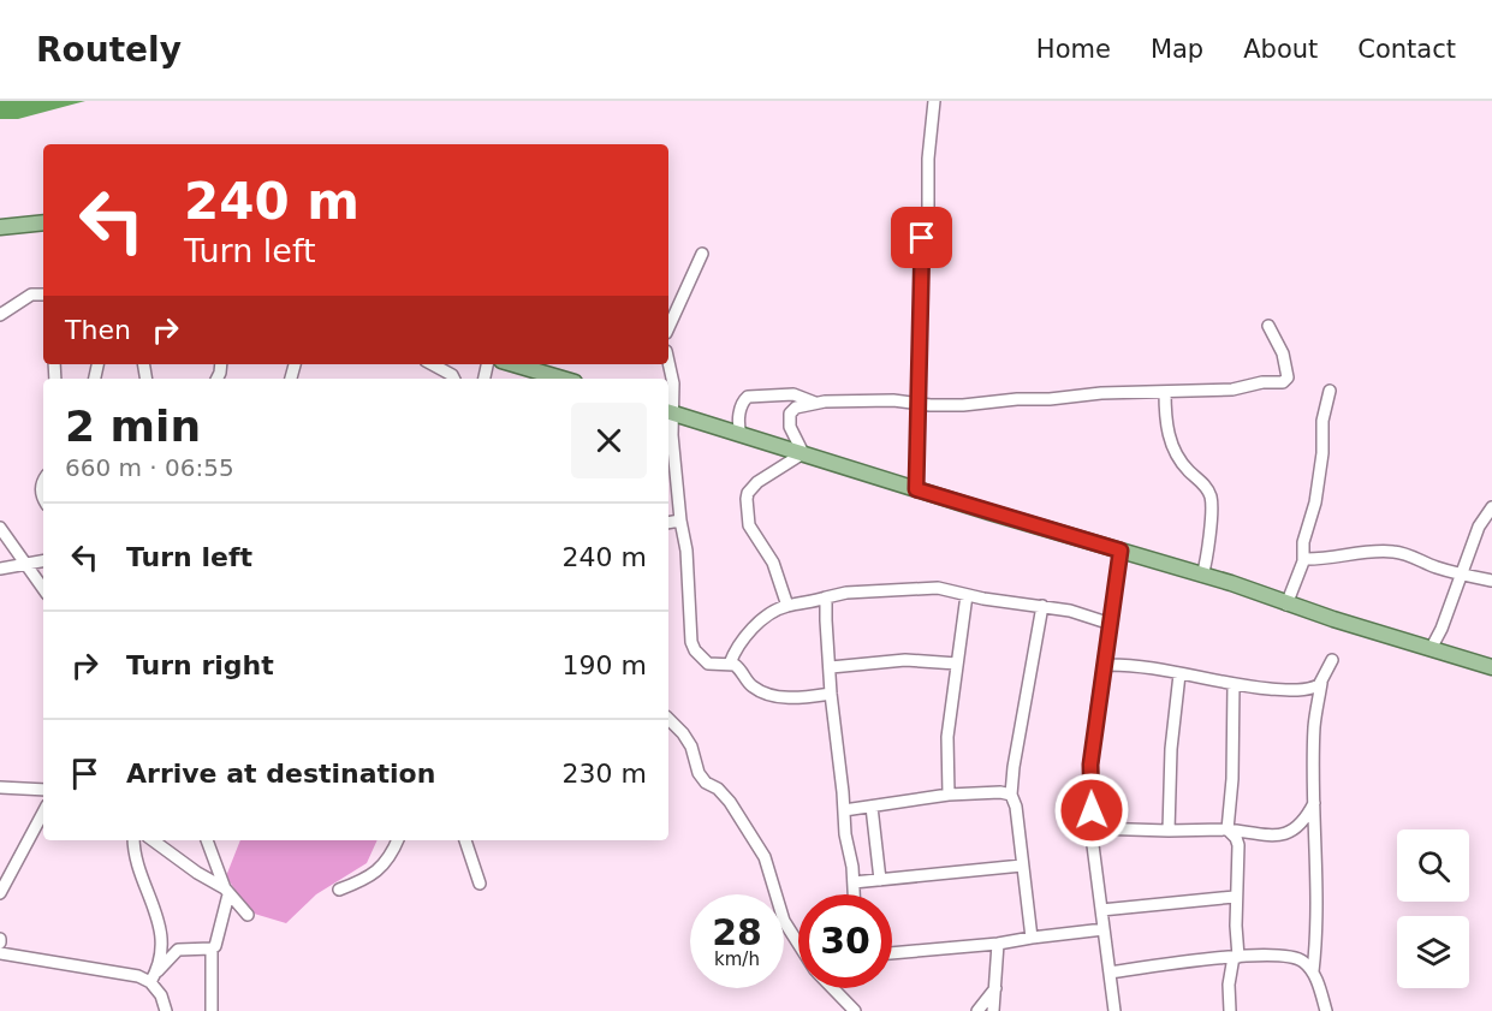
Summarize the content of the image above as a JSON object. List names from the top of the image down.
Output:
{
  "page": {
    "header": "Routely",
    "nav": [
      "Home",
      "Map",
      "About",
      "Contact"
    ],
    "turn": ["240 m", "Turn left"],
    "then": "Then",
    "heading": ["2 min", "660 m · 06:55"],
    "list": [
      {
        "name": "Turn left",
        "value": "240 m"
      },
      {
        "name": "Turn right",
        "value": "190 m"
      },
      {
        "name": "Arrive at destination",
        "value": "230 m"
      }
    ],
    "speed": "28 km/h",
    "limit": "30"
  }
}
